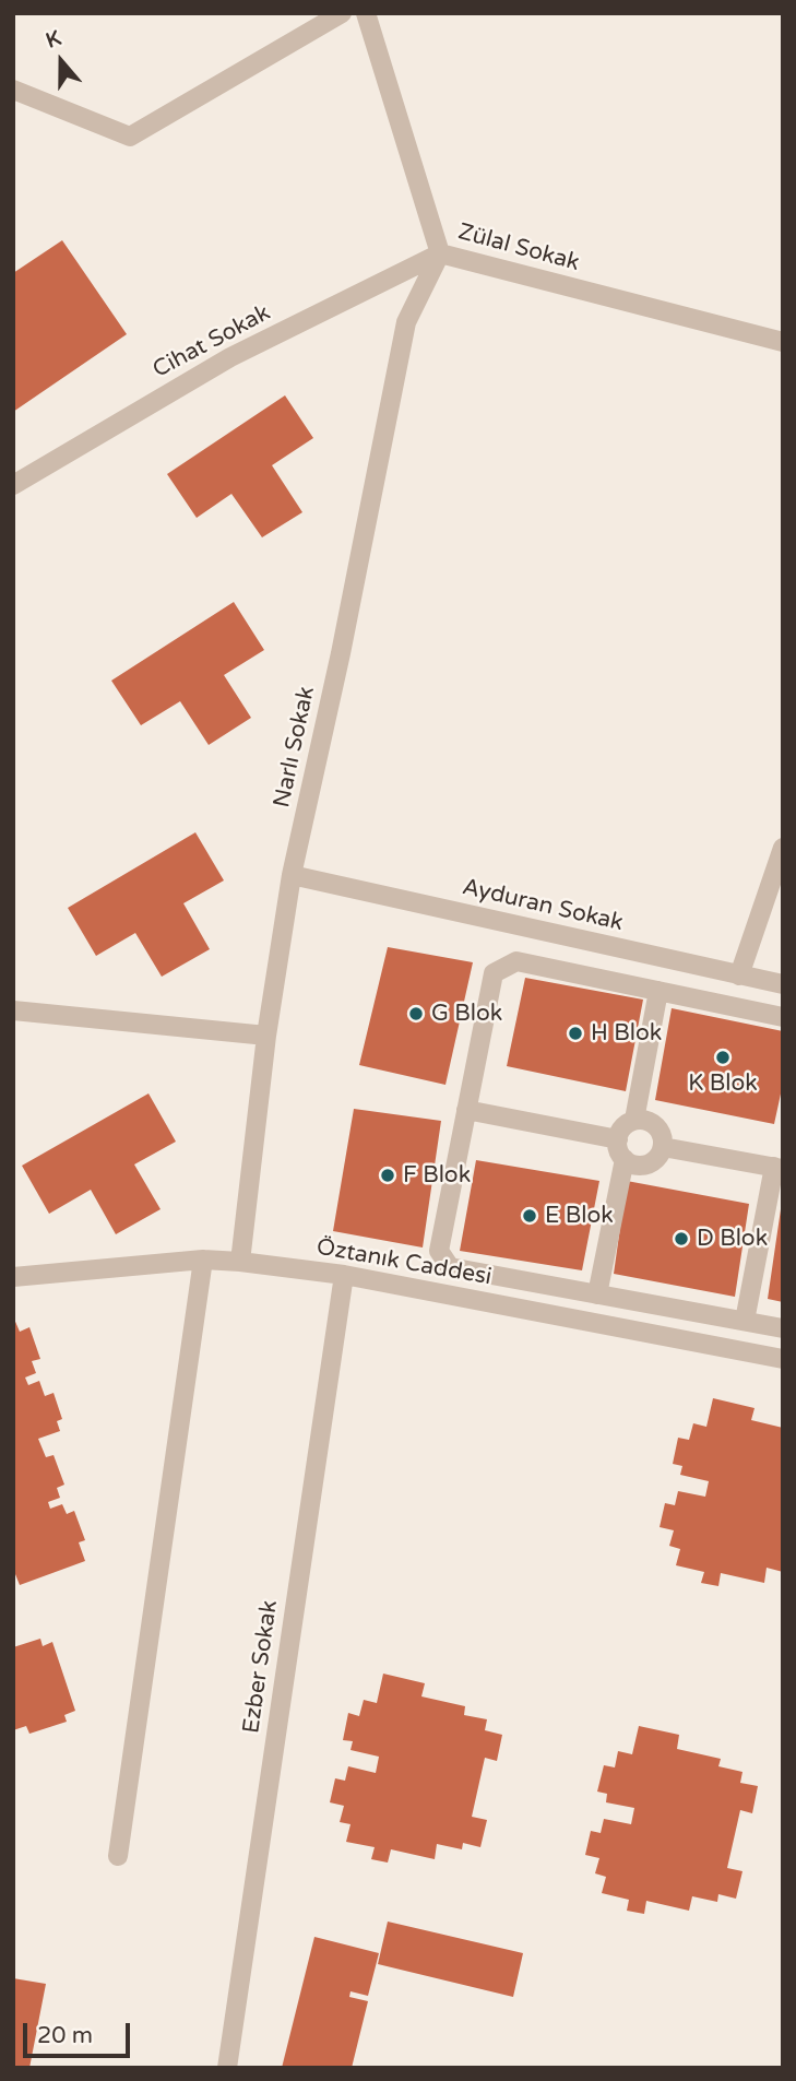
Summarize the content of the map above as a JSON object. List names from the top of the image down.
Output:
{
  "streets": {
    "street": [
      "Zülal Sokak",
      "Cihat Sokak",
      "Narlı Sokak",
      "Ayduran Sokak",
      "Öztanık Caddesi",
      "Ezber Sokak"
    ]
  },
  "crossings": [
    ["Zülal Sokak", "Cihat Sokak"],
    ["Zülal Sokak", "Narlı Sokak"],
    ["Cihat Sokak", "Narlı Sokak"],
    ["Narlı Sokak", "Ayduran Sokak"],
    ["Narlı Sokak", "Öztanık Caddesi"],
    ["Öztanık Caddesi", "Ezber Sokak"]
  ],
  "places": [
    "G Blok",
    "H Blok",
    "K Blok",
    "F Blok",
    "E Blok",
    "D Blok"
  ],
  "scale_bar": "20 m",
  "north": "top"
}
